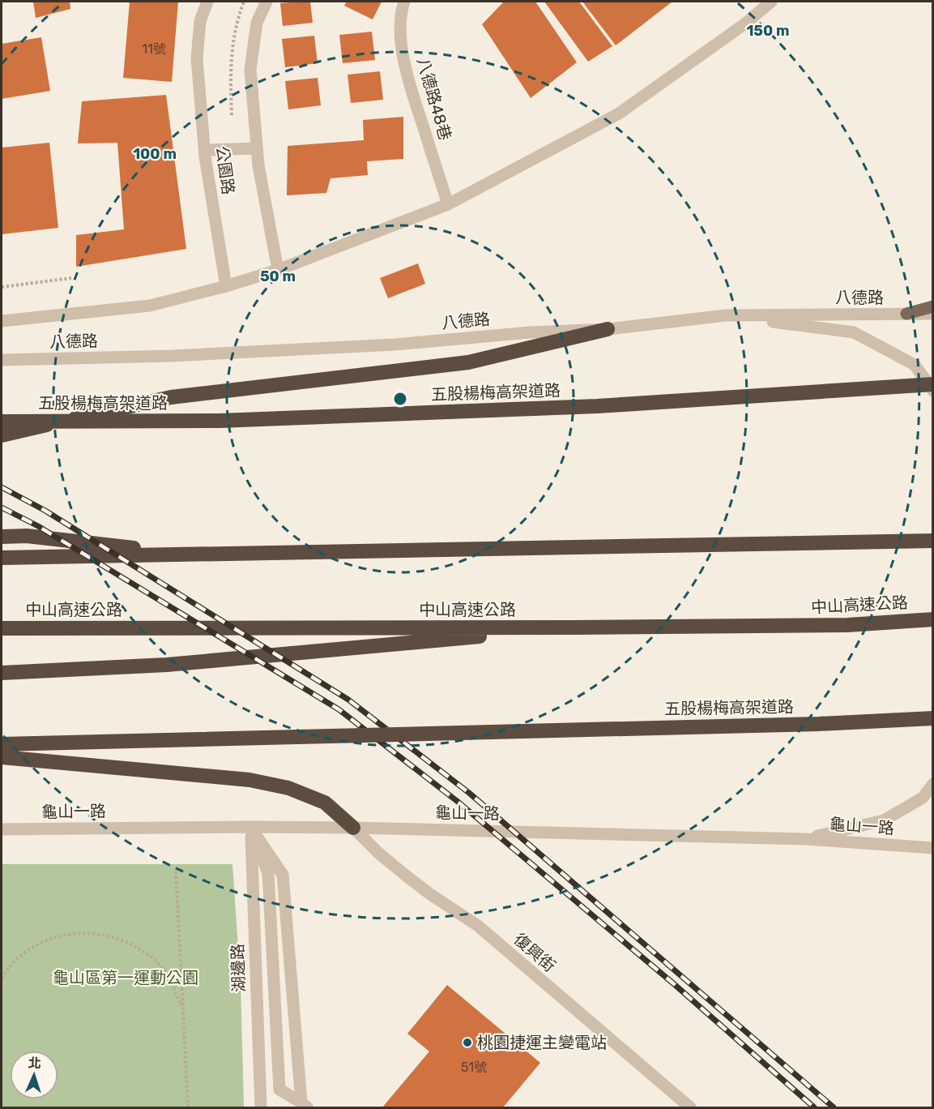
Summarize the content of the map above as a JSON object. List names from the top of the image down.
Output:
{
  "streets": {
    "highway": ["五股楊梅高架道路", "中山高速公路"],
    "street": [
      "八德路48巷",
      "公園路",
      "八德路",
      "龜山一路",
      "復興街",
      "湖邊路"
    ]
  },
  "crossings": [
    ["八德路48巷", "八德路"],
    ["公園路", "八德路"],
    ["龜山一路", "復興街"],
    ["龜山一路", "湖邊路"]
  ],
  "parks": ["龜山區第一運動公園"],
  "places": ["桃園捷運主變電站"],
  "house_numbers": ["11號", "51號"],
  "north": "top",
  "rings": ["150 m", "100 m", "50 m"]
}
